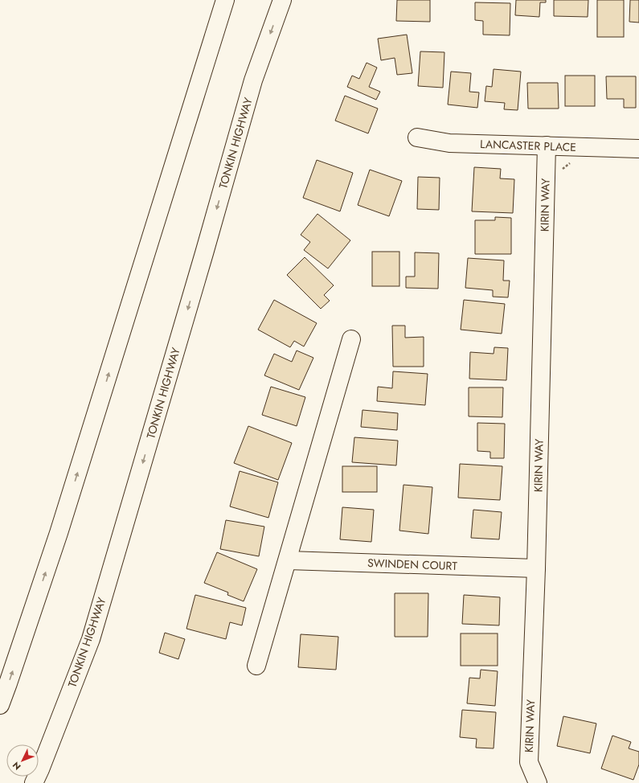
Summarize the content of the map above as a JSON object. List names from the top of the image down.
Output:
{
  "streets": {
    "main road": [
      "TONKIN HIGHWAY",
      "LANCASTER PLACE",
      "KIRIN WAY",
      "SWINDEN COURT"
    ]
  },
  "crossings": [
    ["LANCASTER PLACE", "KIRIN WAY"],
    ["KIRIN WAY", "SWINDEN COURT"]
  ],
  "north": "bottom left"
}
